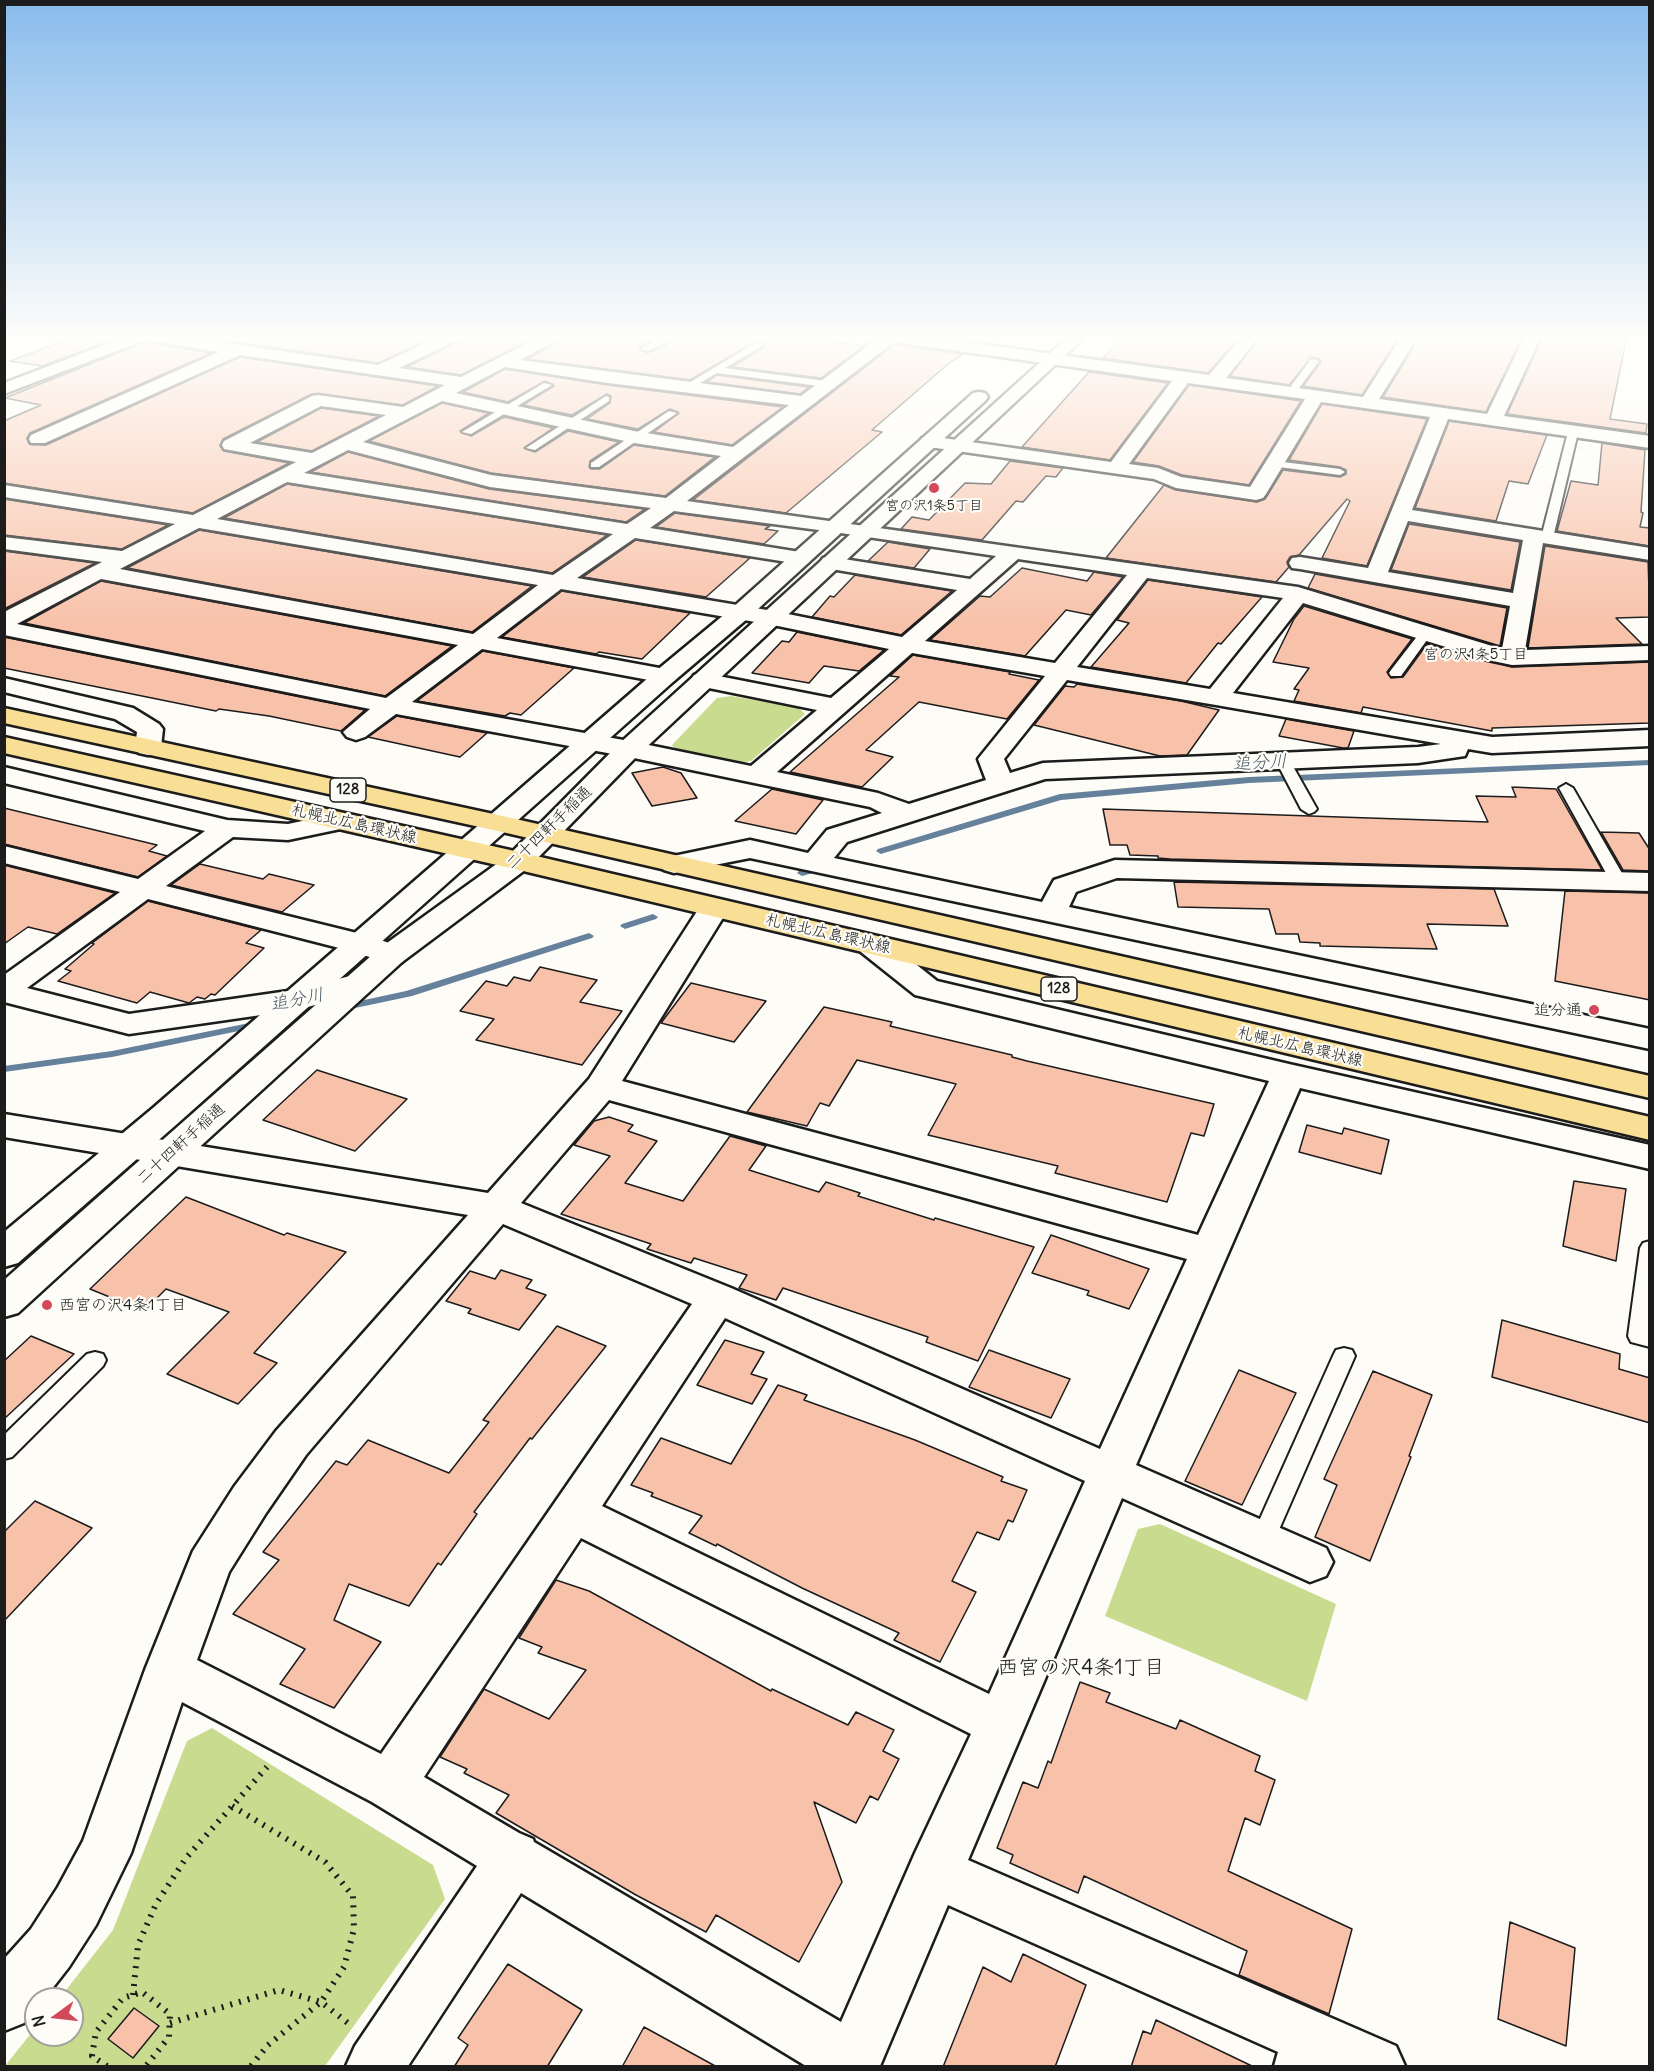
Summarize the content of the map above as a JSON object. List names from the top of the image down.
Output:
{
  "streets": {
    "main road": ["128", "札幌北広島環状線"],
    "street": ["二十四軒手稲通"]
  },
  "crossings": [
    ["札幌北広島環状線", "二十四軒手稲通"]
  ],
  "districts": ["宮の沢1条5丁目", "西宮の沢4条1丁目"],
  "water": ["追分川"],
  "places": ["宮の沢1条5丁目", "追分通", "西宮の沢4条1丁目"],
  "north": "left"
}
